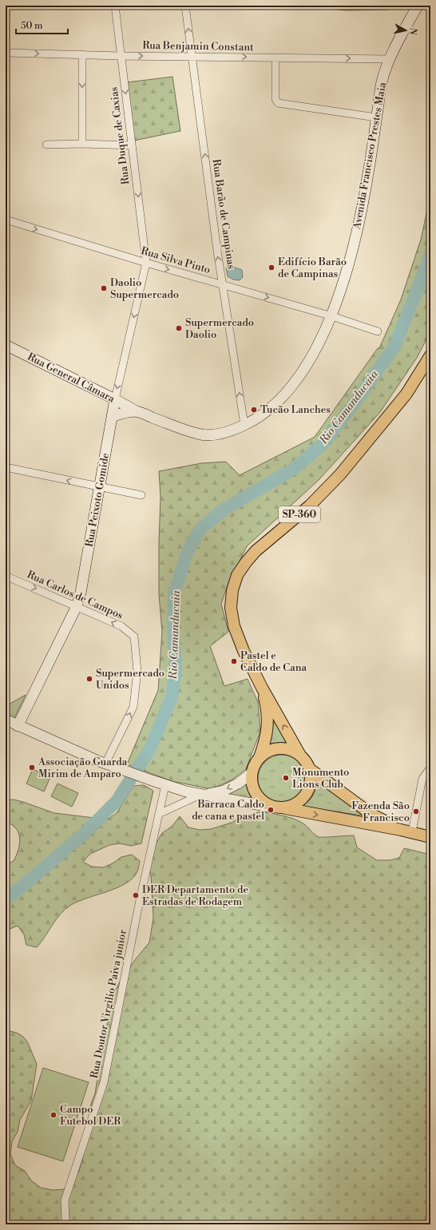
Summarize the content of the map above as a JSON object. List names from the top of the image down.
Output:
{
  "streets": {
    "main road": ["SP-360"],
    "street": [
      "Rua Benjamin Constant",
      "Rua Duque de Caxias",
      "Avenida Francisco Prestes Maia",
      "Rua Barão de Campinas",
      "Rua Silva Pinto",
      "Rua General Câmara",
      "Rua Peixoto Gomide",
      "Rua Carlos de Campos",
      "Rua Doutor Virgilio Paiva junior"
    ]
  },
  "crossings": [
    ["Rua Benjamin Constant", "Rua Duque de Caxias"],
    ["Rua Benjamin Constant", "Avenida Francisco Prestes Maia"],
    ["Rua Benjamin Constant", "Rua Barão de Campinas"],
    ["Rua Duque de Caxias", "Rua Silva Pinto"],
    ["Rua Duque de Caxias", "Rua Peixoto Gomide"],
    ["Avenida Francisco Prestes Maia", "Rua Barão de Campinas"],
    ["Avenida Francisco Prestes Maia", "Rua Silva Pinto"],
    ["Avenida Francisco Prestes Maia", "Rua General Câmara"],
    ["Avenida Francisco Prestes Maia", "Rua Peixoto Gomide"],
    ["Rua Barão de Campinas", "Rua Silva Pinto"],
    ["Rua Silva Pinto", "Rua Peixoto Gomide"],
    ["Rua General Câmara", "Rua Peixoto Gomide"],
    ["Rua Peixoto Gomide", "Rua Carlos de Campos"]
  ],
  "one_way": ["Rua Benjamin Constant", "Rua Barão de Campinas", "Rua Silva Pinto"],
  "water": ["Rio Camanducaia"],
  "places": [
    "Edifício Barão de Campinas",
    "Daolio Supermercado",
    "Supermercado Daolio",
    "Tucão Lanches",
    "Pastel e Caldo de Cana",
    "Supermercado Unidos",
    "Associação Guarda Mirim de Amparo",
    "Monumento Lions Club",
    "Barraca Caldo de cana e pastel",
    "Fazenda São Francisco",
    "DER Departamento de Estradas de Rodagem",
    "Campo Futebol DER"
  ],
  "scale_bar": "50 m",
  "north": "right"
}
